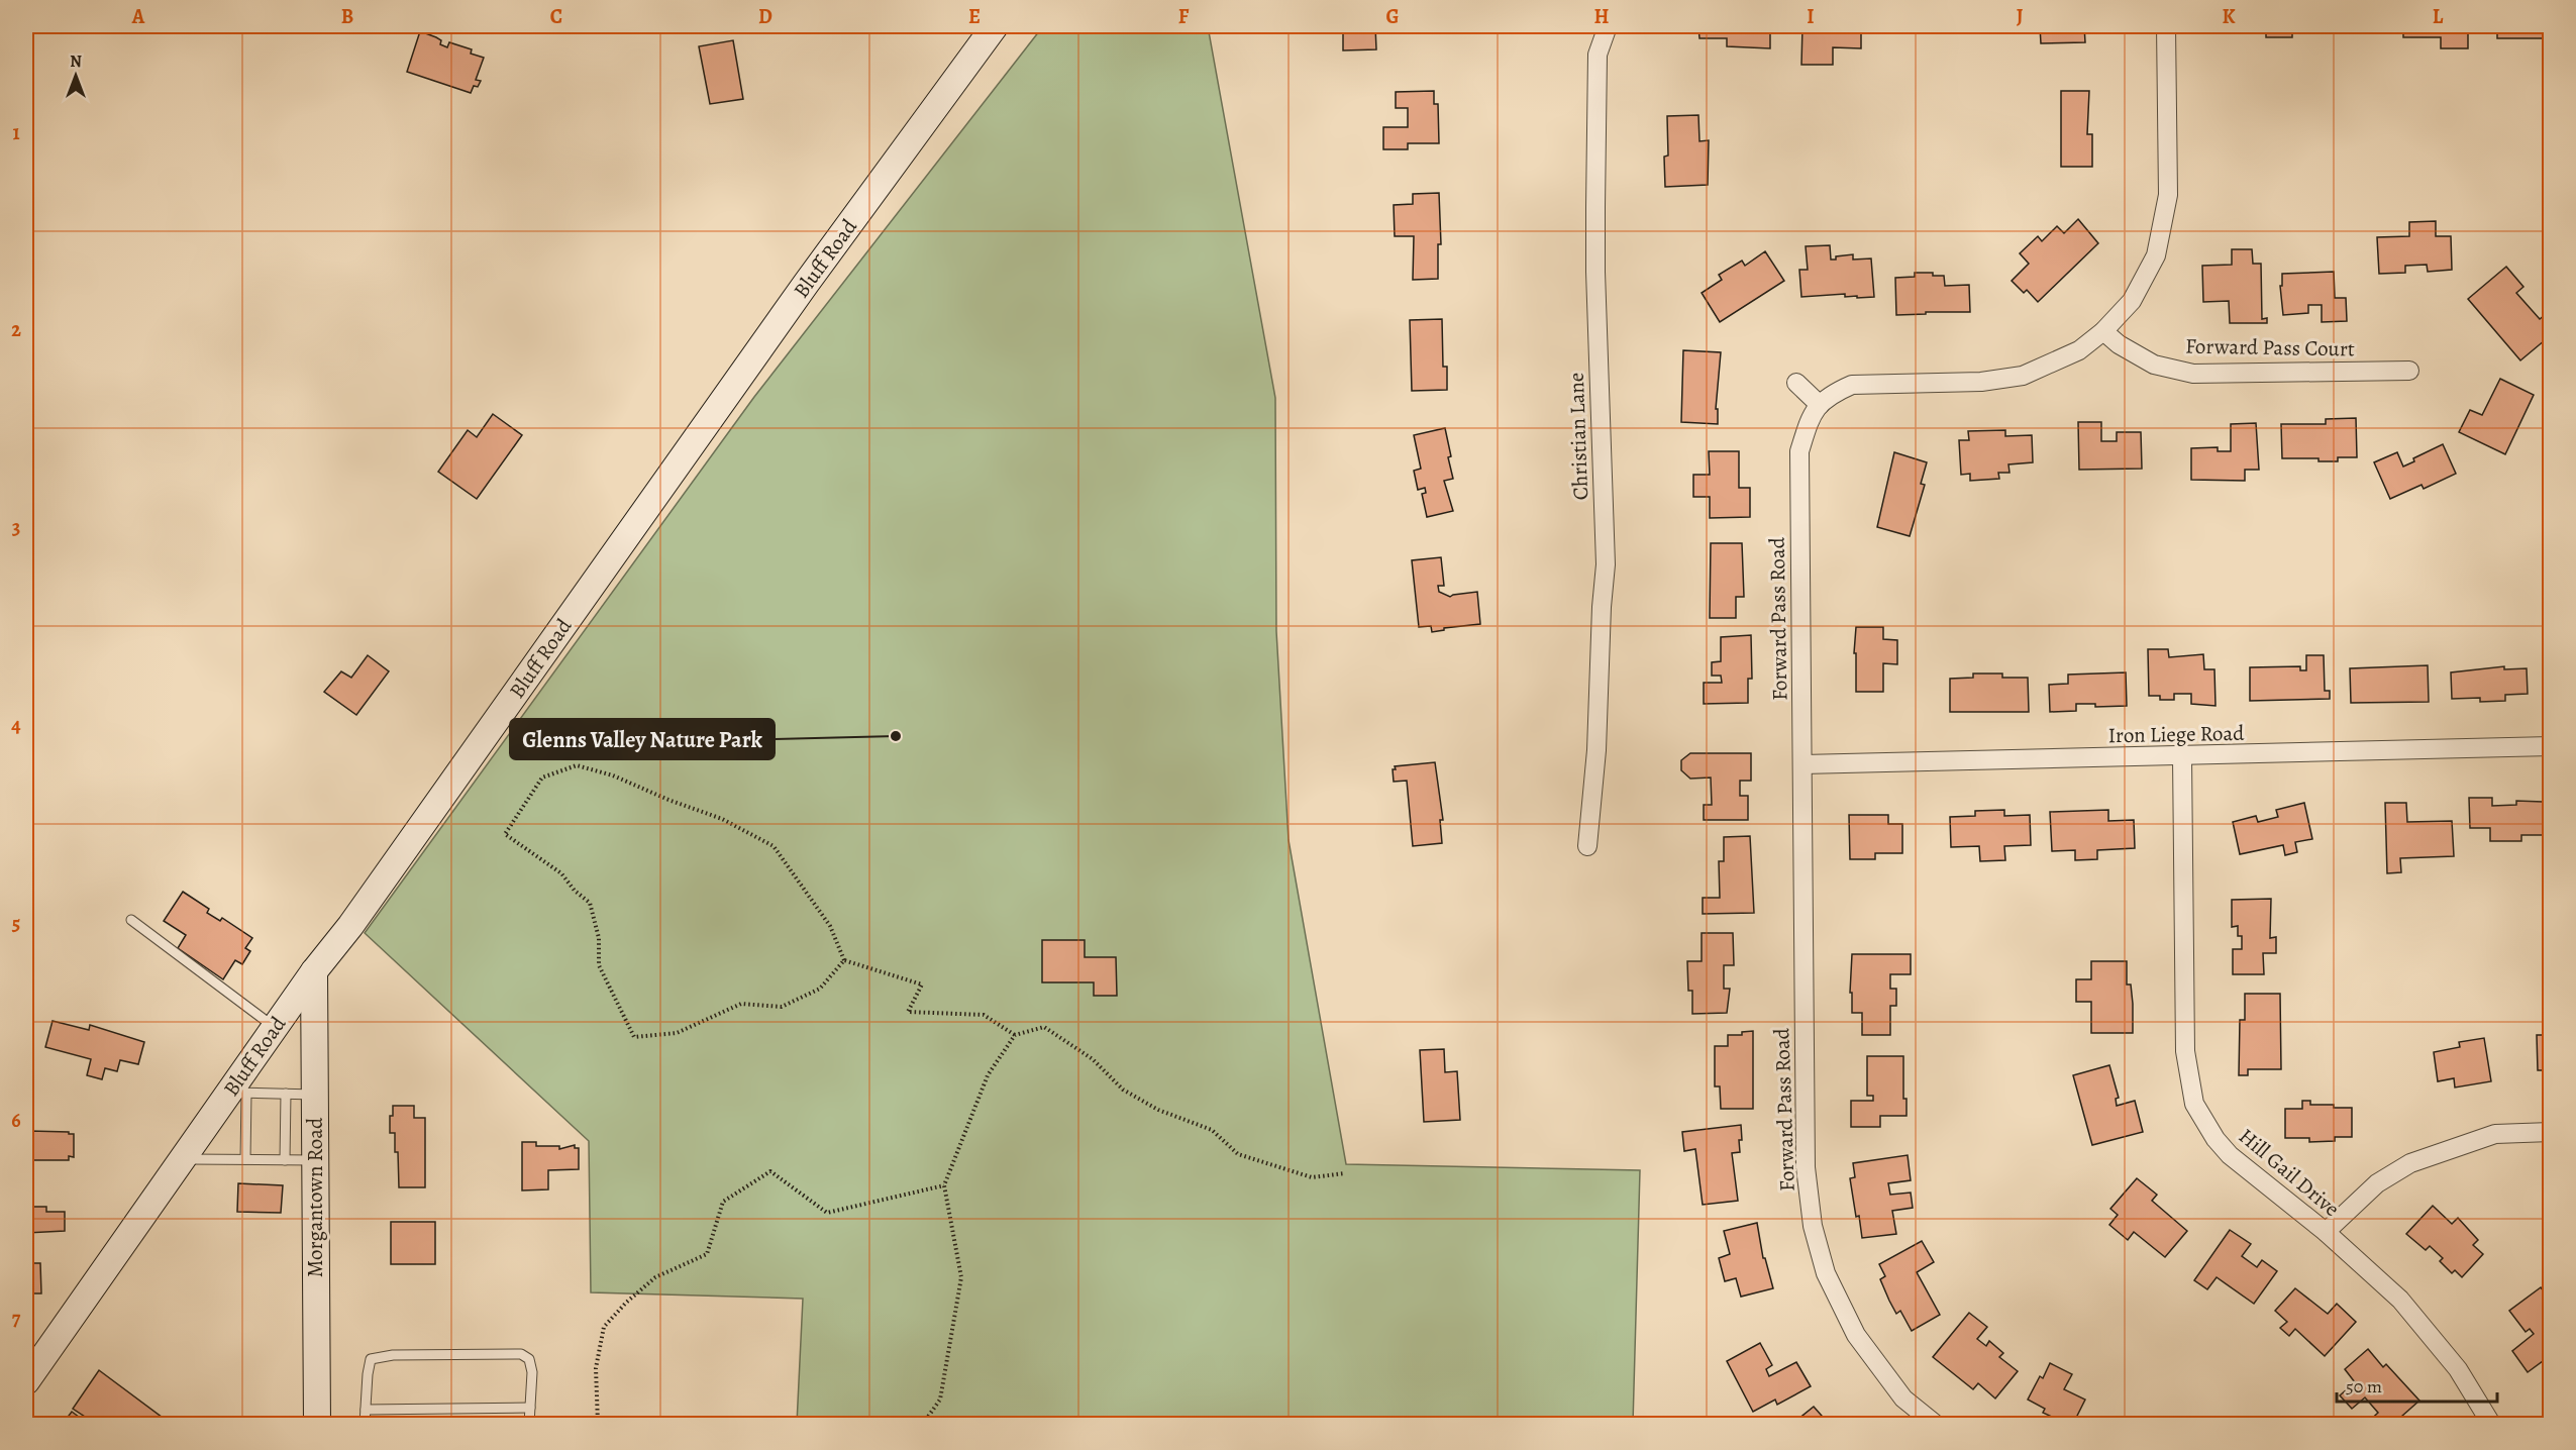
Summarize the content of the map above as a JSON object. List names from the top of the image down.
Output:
{
  "streets": {
    "main road": ["Bluff Road", "Morgantown Road"],
    "street": [
      "Forward Pass Court",
      "Christian Lane",
      "Forward Pass Road",
      "Iron Liege Road",
      "Hill Gail Drive"
    ]
  },
  "crossings": [
    ["Bluff Road", "Morgantown Road"],
    ["Forward Pass Court", "Forward Pass Road"],
    ["Forward Pass Road", "Iron Liege Road"],
    ["Iron Liege Road", "Hill Gail Drive"]
  ],
  "places": ["Glenns Valley Nature Park"],
  "scale_bar": "50 m",
  "north": "top",
  "grid": {
    "columns": [
      "A",
      "B",
      "C",
      "D",
      "E",
      "F",
      "G",
      "H",
      "I",
      "J",
      "K",
      "L"
    ],
    "rows": [
      "1",
      "2",
      "3",
      "4",
      "5",
      "6",
      "7"
    ]
  }
}
